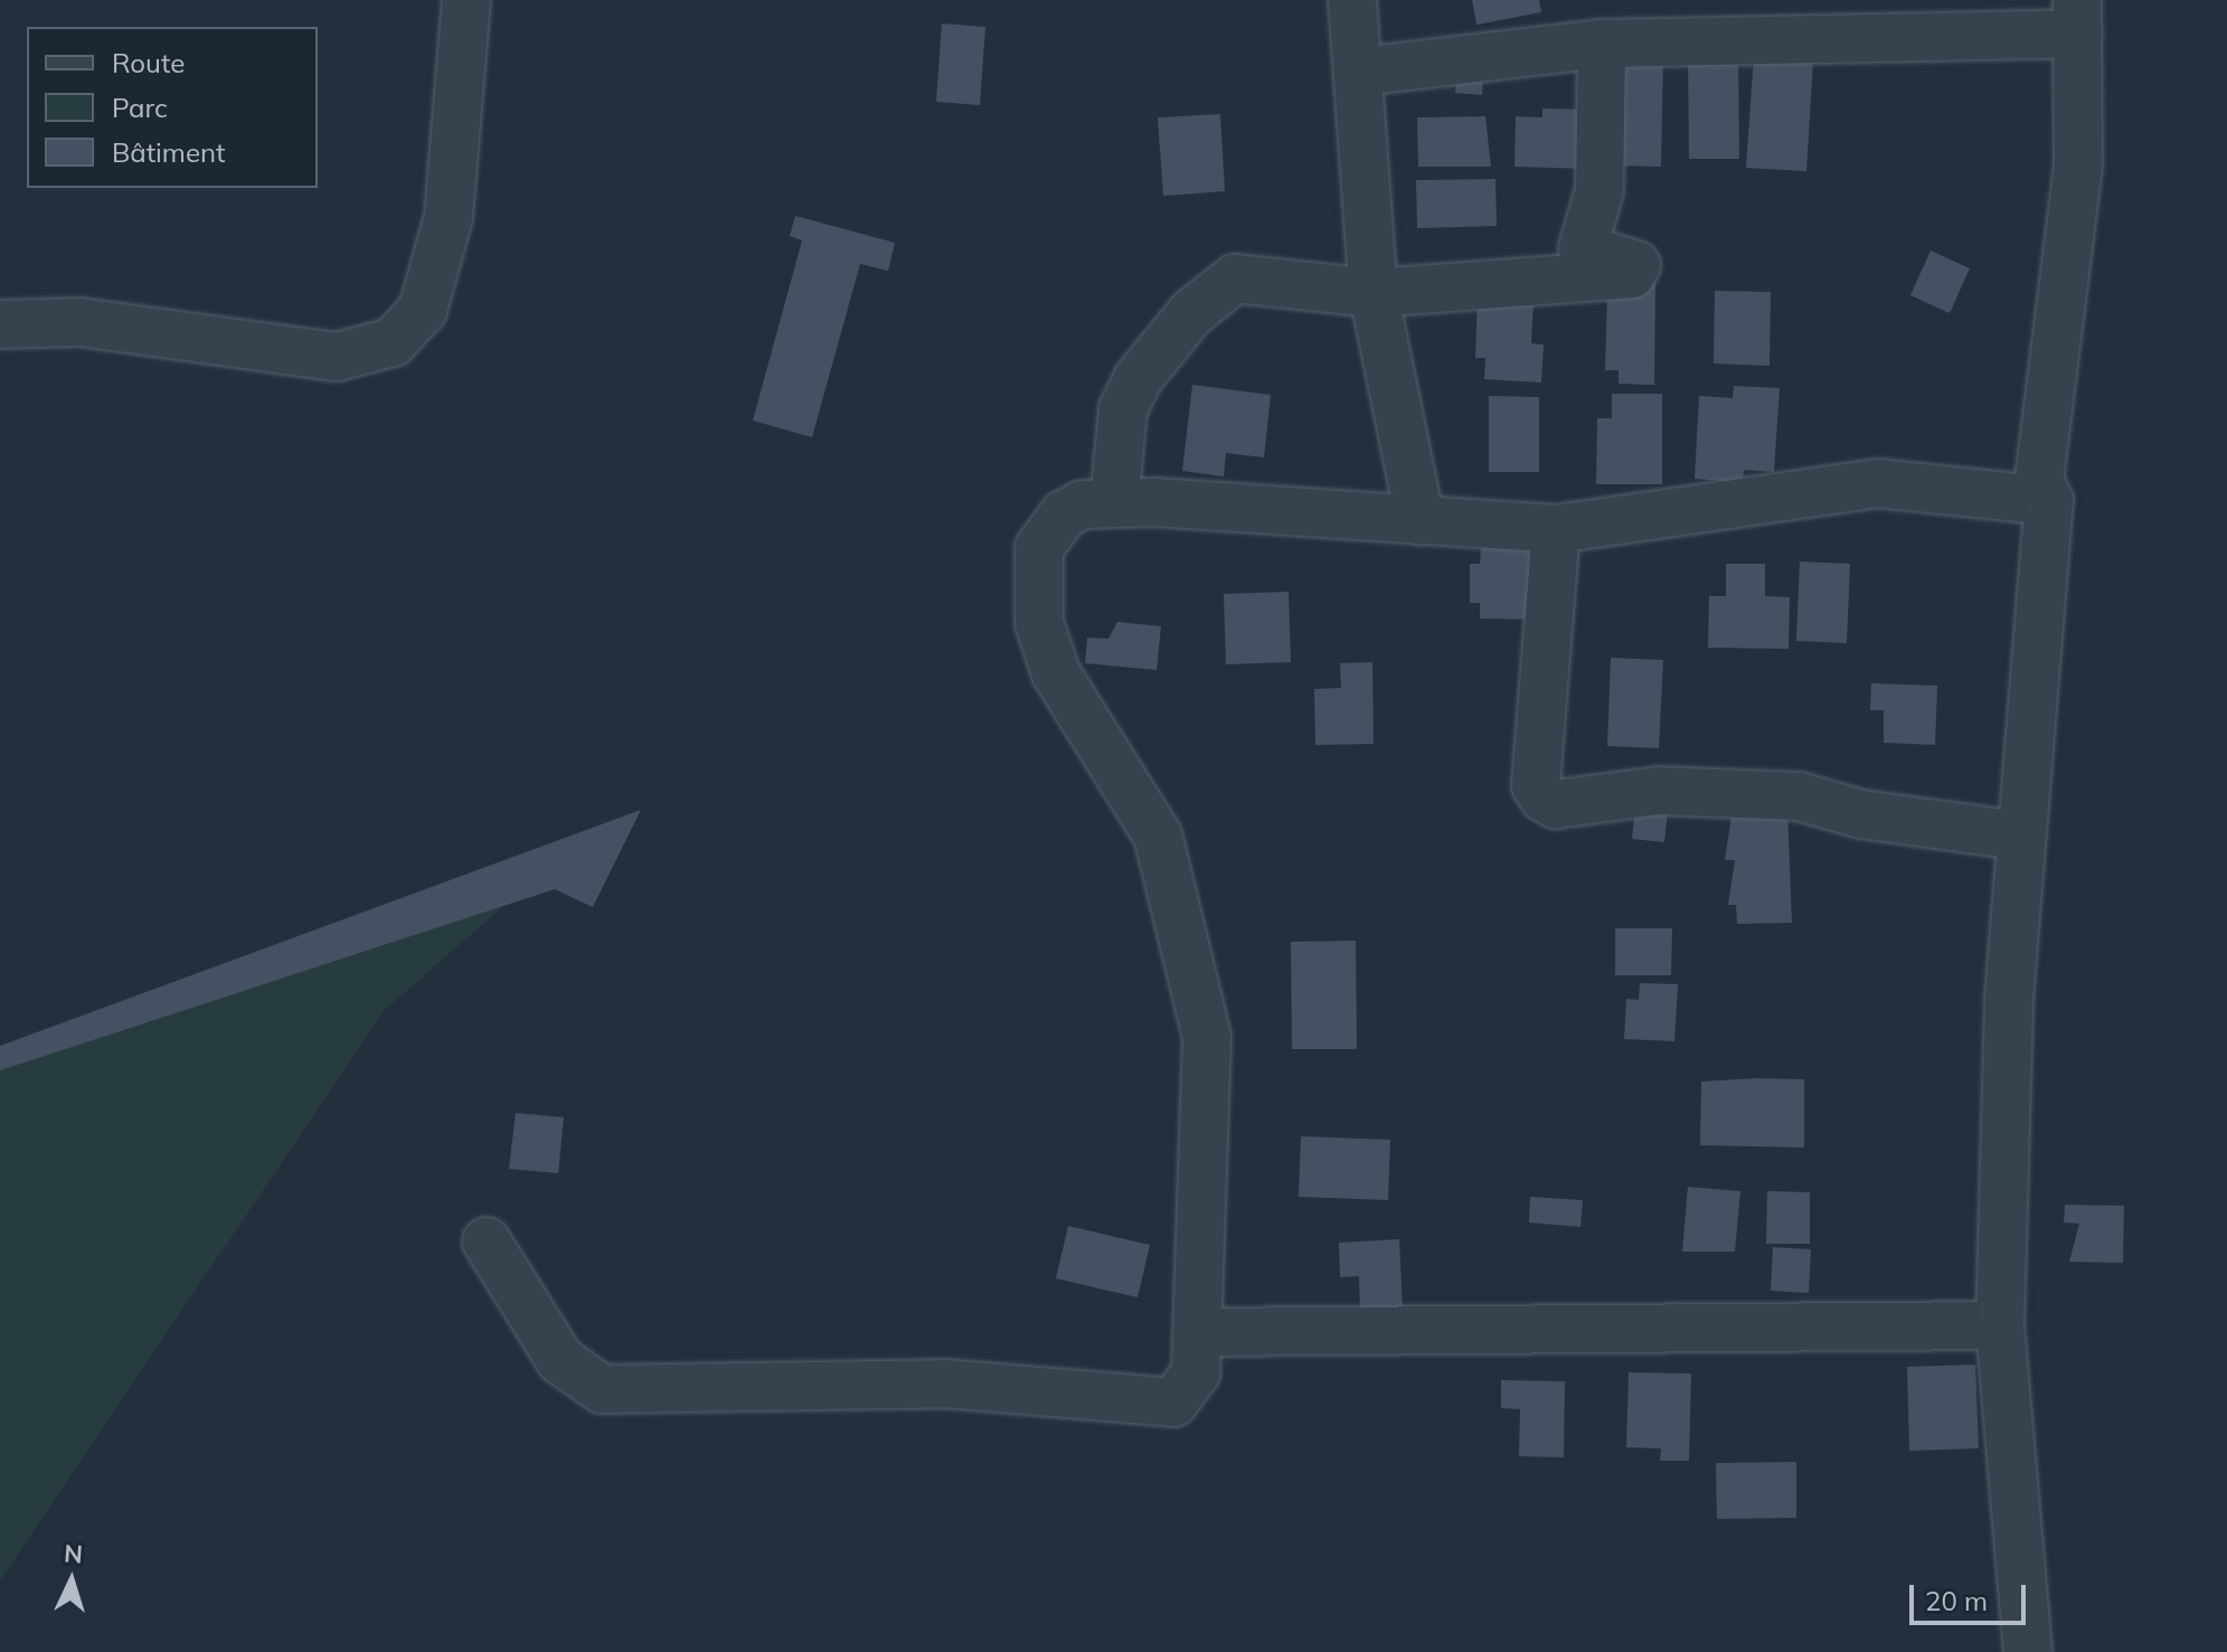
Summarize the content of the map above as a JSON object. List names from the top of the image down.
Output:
{
  "legend": ["Route", "Parc", "Bâtiment"],
  "scale_bar": "20 m",
  "north": "top"
}
